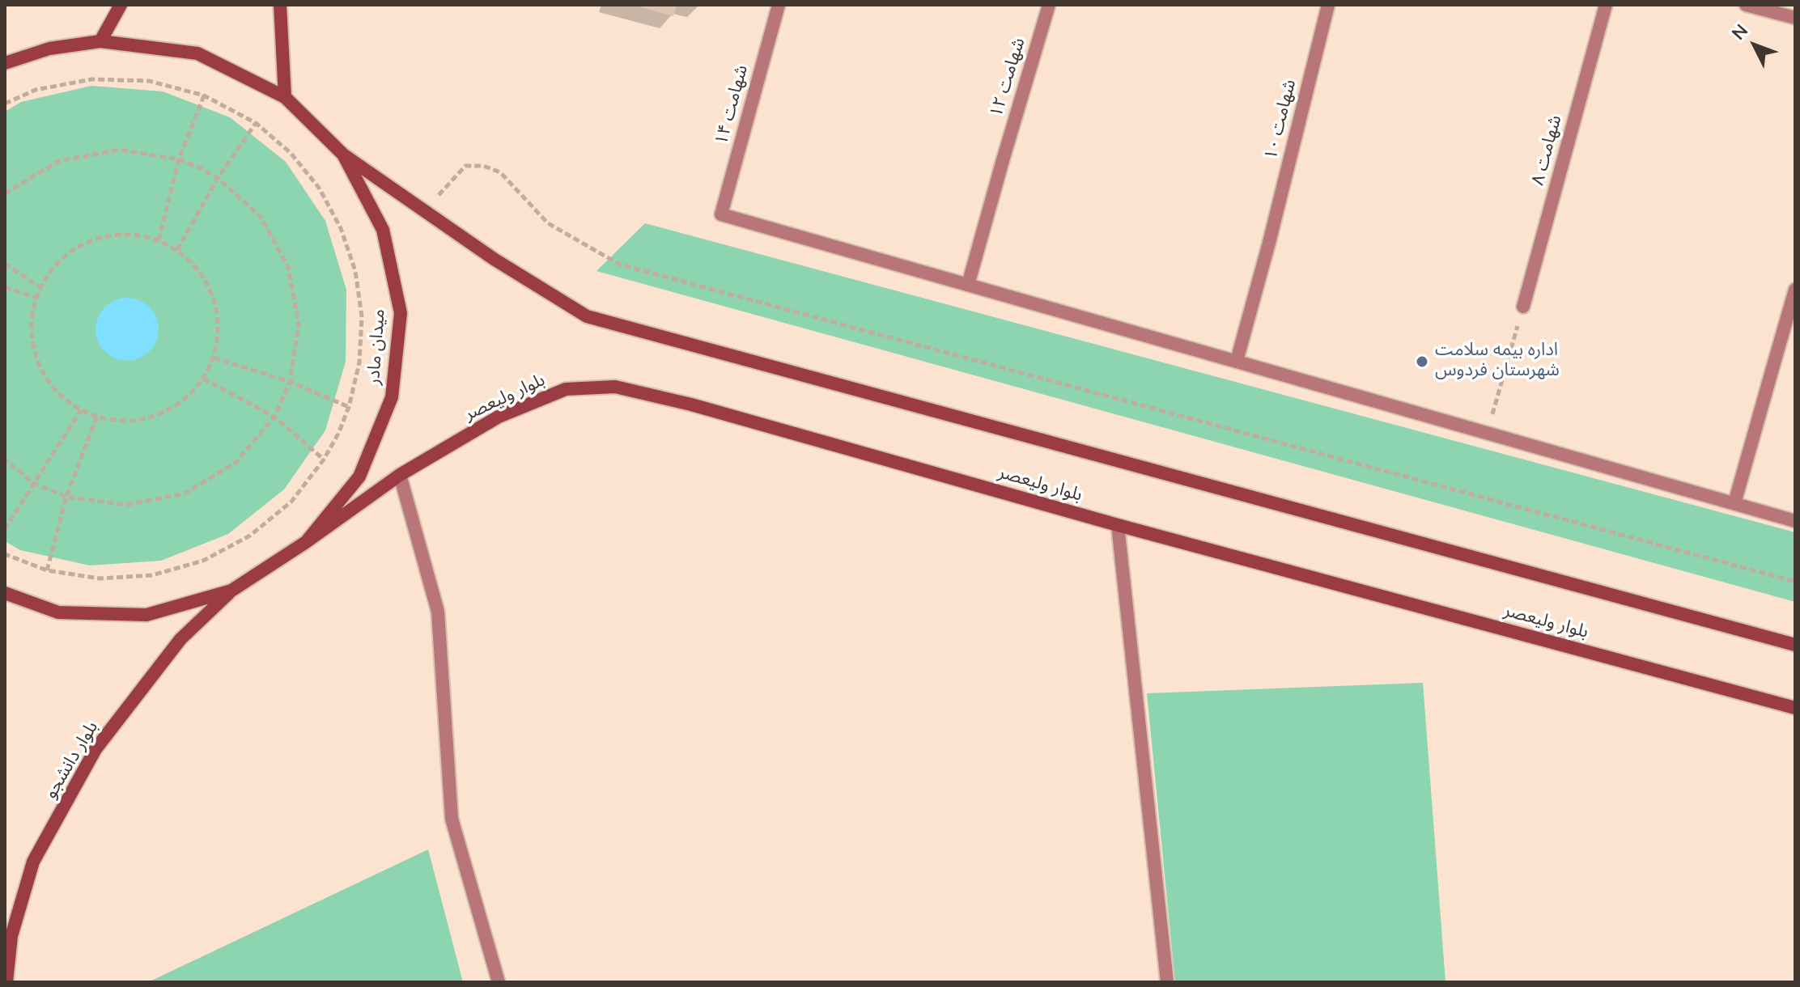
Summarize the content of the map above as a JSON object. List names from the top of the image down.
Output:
{
  "streets": {
    "main road": ["میدان مادر", "بلوار ولیعصر", "بلوار دانشجو"],
    "street": [
      "شهامت ۱۲",
      "شهامت ۱۴",
      "شهامت ۱۰",
      "شهامت ۸"
    ]
  },
  "crossings": [
    ["شهامت ۱۲", "شهامت ۱۴"],
    ["میدان مادر", "بلوار ولیعصر"],
    ["میدان مادر", "بلوار دانشجو"]
  ],
  "places": ["اداره بیمه سلامت شهرستان فردوس"],
  "north": "top left"
}
